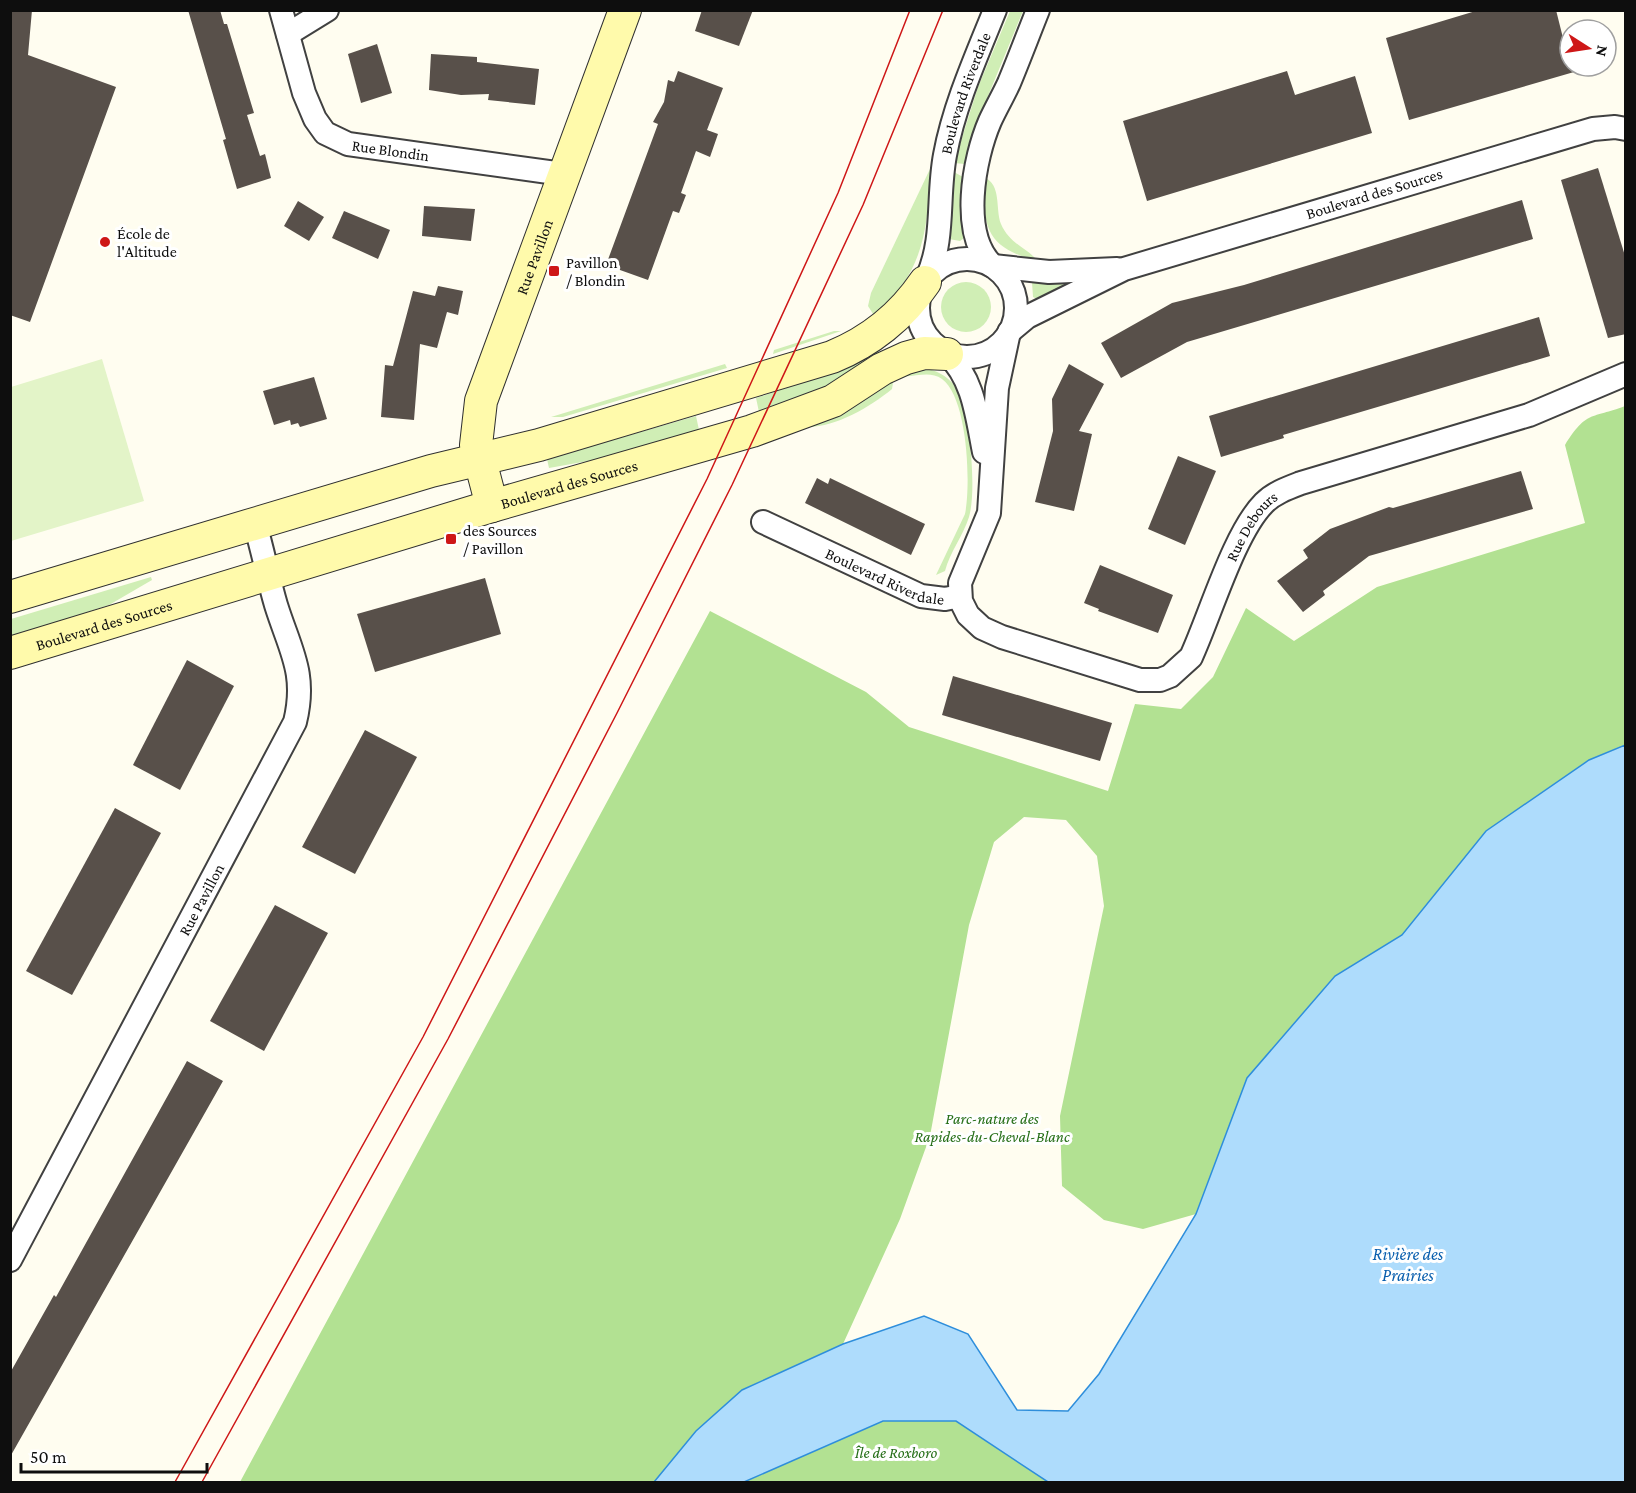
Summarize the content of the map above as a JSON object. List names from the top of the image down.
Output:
{
  "streets": {
    "street": [
      "Boulevard Riverdale",
      "Rue Blondin",
      "Boulevard des Sources",
      "Rue Pavillon",
      "Rue Debours"
    ]
  },
  "crossings": [
    ["Boulevard Riverdale", "Boulevard des Sources"],
    ["Boulevard Riverdale", "Rue Debours"],
    ["Rue Blondin", "Rue Pavillon"],
    ["Boulevard des Sources", "Rue Pavillon"]
  ],
  "water": ["Rivière des Prairies"],
  "parks": ["Parc-nature des Rapides-du-Cheval-Blanc", "Île de Roxboro"],
  "places": {
    "other": ["École de l'Altitude"],
    "transit": ["Pavillon / Blondin", "des Sources / Pavillon"]
  },
  "scale_bar": "50 m",
  "north": "right"
}
